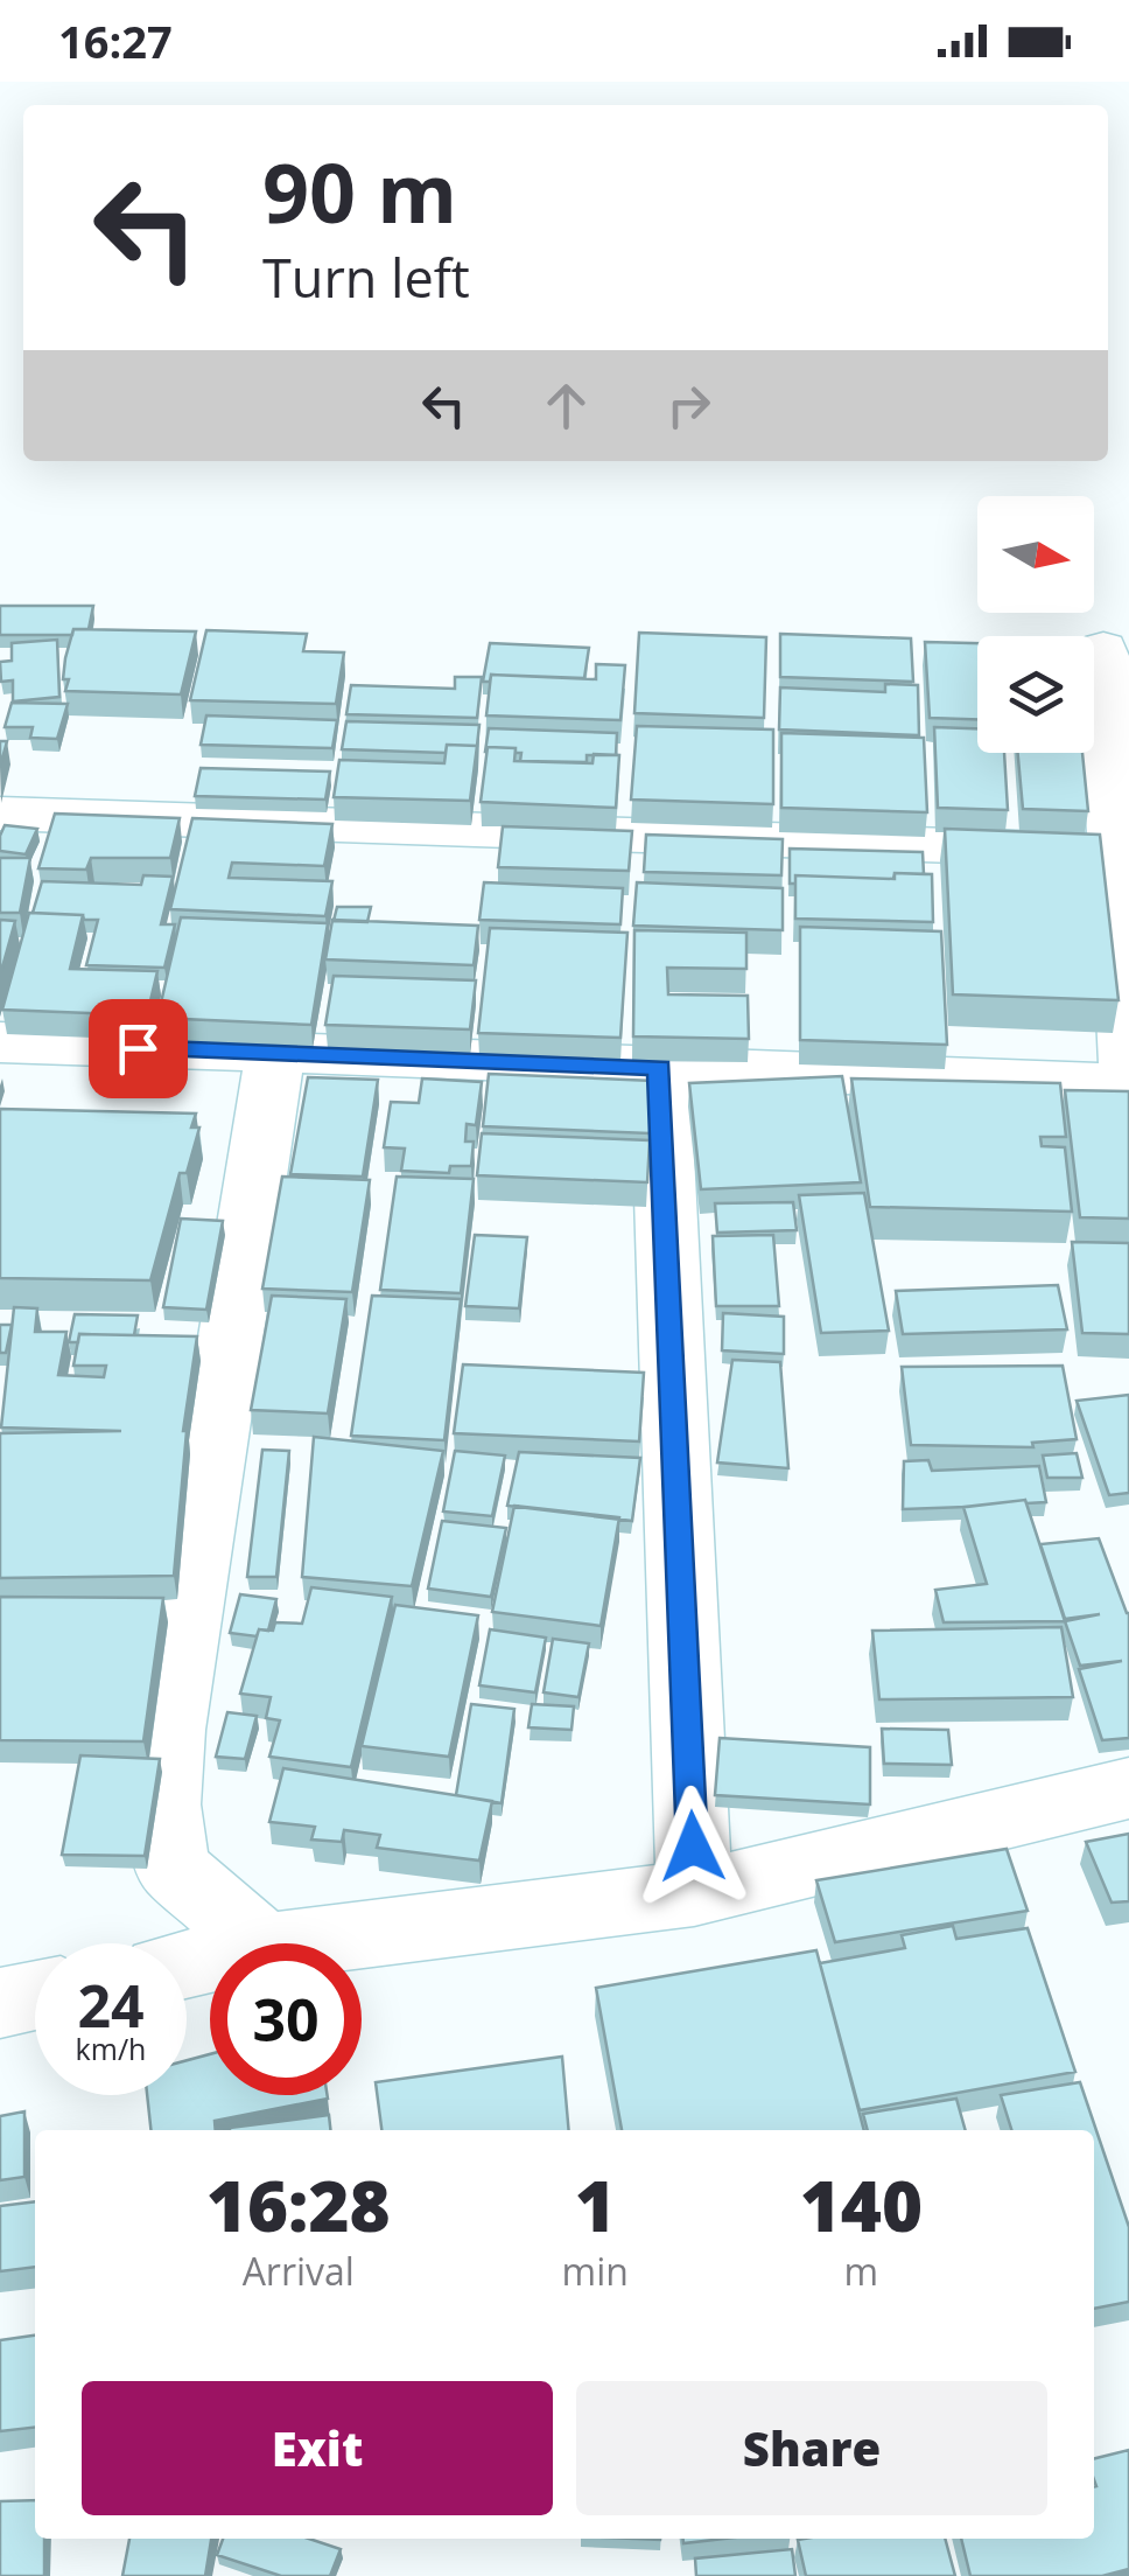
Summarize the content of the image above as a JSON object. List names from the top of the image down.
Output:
{
  "north": "right",
  "page": {
    "status": "16:27",
    "turn": ["90 m", "Turn left"],
    "speed": "24 km/h",
    "limit": "30",
    "eta": [
      "16:28",
      "Arrival",
      "1",
      "min",
      "140",
      "m"
    ],
    "buttons": ["Exit", "Share"]
  }
}
